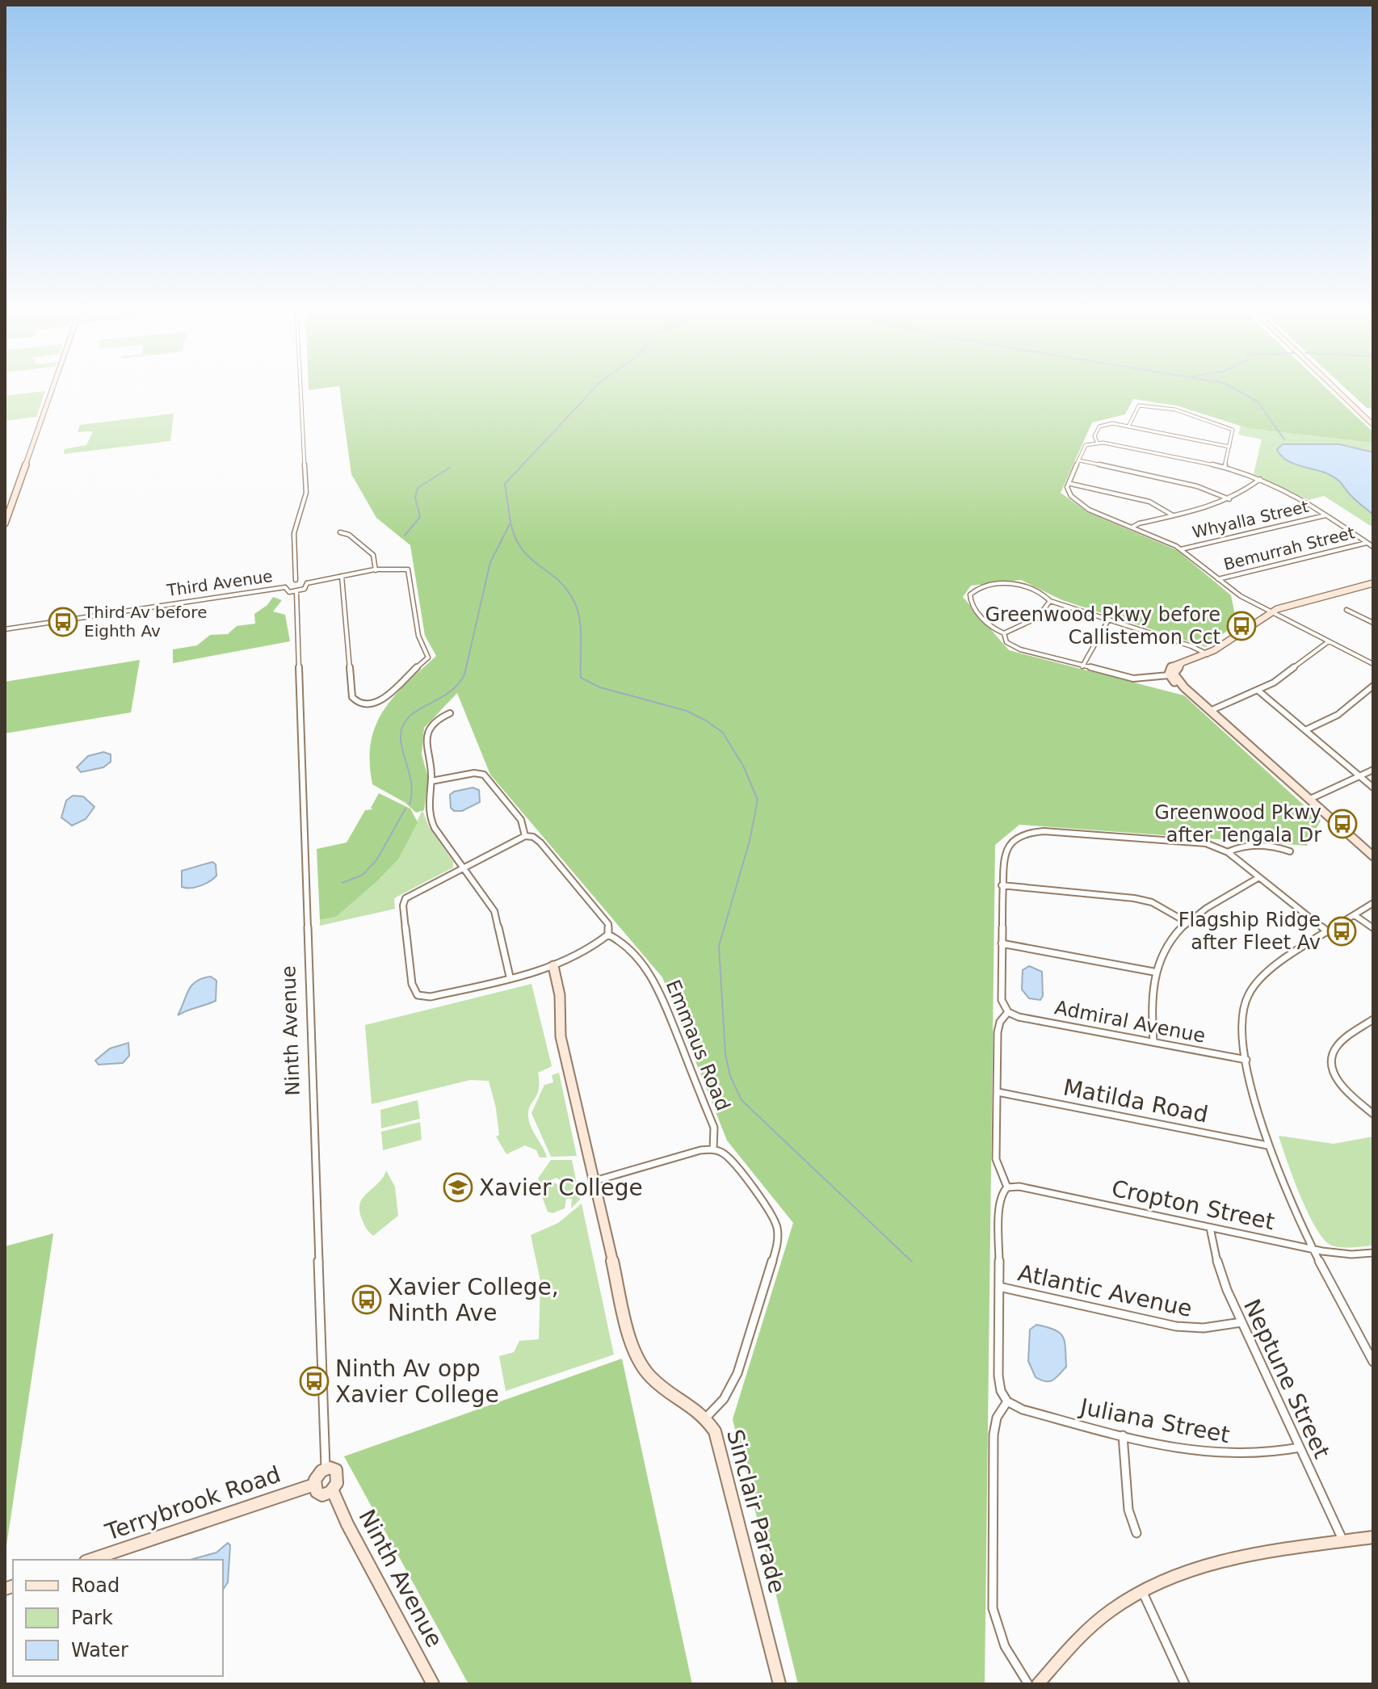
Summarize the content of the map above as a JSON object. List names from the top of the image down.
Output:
{
  "streets": {
    "street": [
      "Whyalla Street",
      "Bemurrah Street",
      "Third Avenue",
      "Admiral Avenue",
      "Ninth Avenue",
      "Emmaus Road",
      "Matilda Road",
      "Cropton Street",
      "Atlantic Avenue",
      "Neptune Street",
      "Juliana Street",
      "Terrybrook Road",
      "Sinclair Parade"
    ]
  },
  "crossings": [
    ["Ninth Avenue", "Terrybrook Road"],
    ["Cropton Street", "Neptune Street"],
    ["Atlantic Avenue", "Neptune Street"],
    ["Neptune Street", "Juliana Street"]
  ],
  "places": {
    "bus stop": [
      "Third Av before Eighth Av",
      "Greenwood Pkwy before Callistemon Cct",
      "Greenwood Pkwy after Tengala Dr",
      "Flagship Ridge after Fleet Av",
      "Xavier College, Ninth Ave",
      "Ninth Av opp Xavier College"
    ],
    "school or university": ["Xavier College"]
  },
  "legend": ["Road", "Park", "Water"]
}
